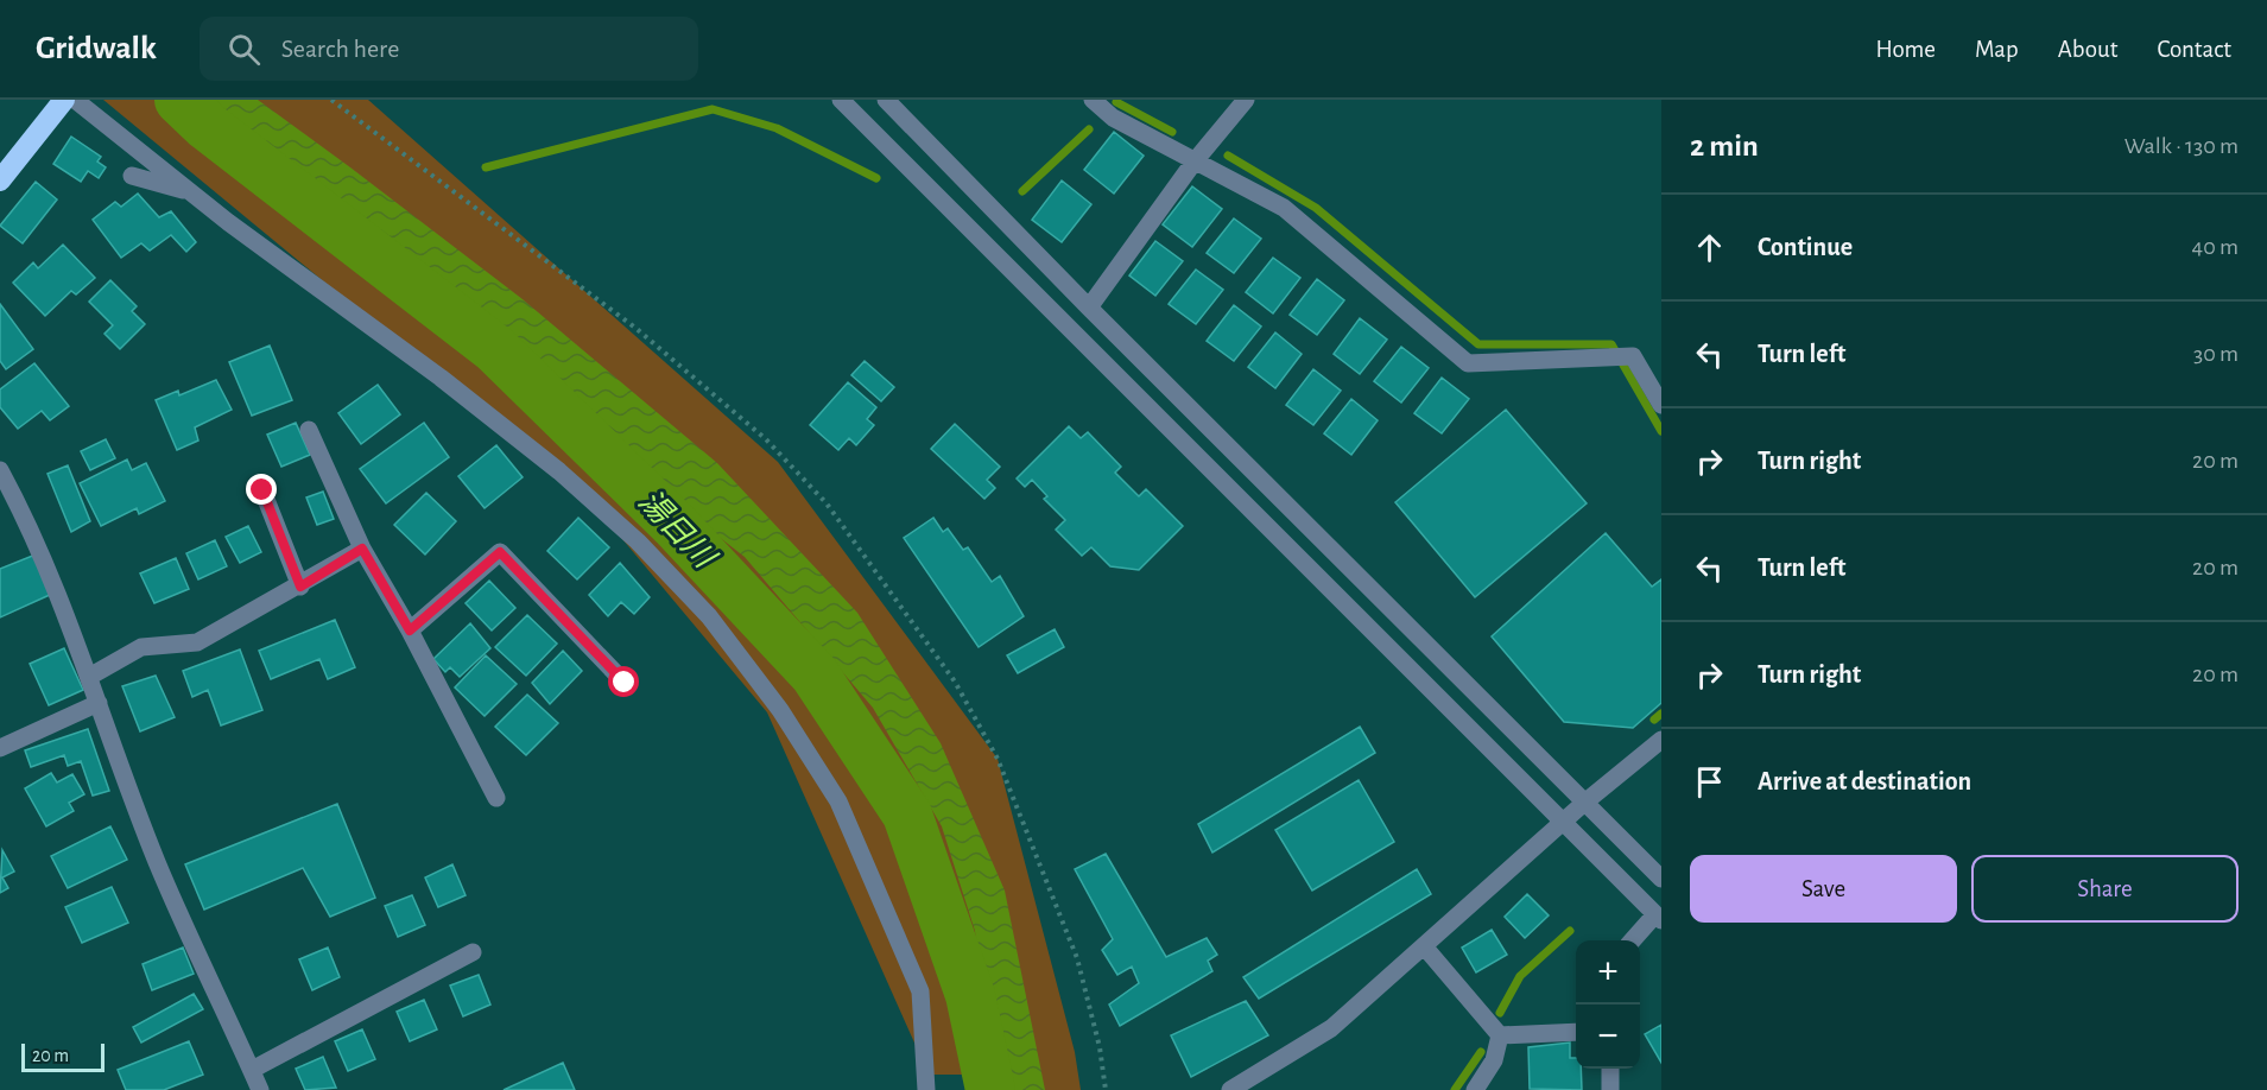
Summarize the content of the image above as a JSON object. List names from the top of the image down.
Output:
{
  "water": ["湯日川"],
  "scale_bar": "20 m",
  "page": {
    "header": "Gridwalk",
    "search": "Search here",
    "nav": [
      "Home",
      "Map",
      "About",
      "Contact"
    ],
    "heading": ["2 min", "Walk · 130 m"],
    "list": [
      ["Continue", "40 m"],
      ["Turn left", "30 m"],
      ["Turn right", "20 m"],
      ["Turn left", "20 m"],
      ["Turn right", "20 m"],
      "Arrive at destination"
    ],
    "buttons": ["Save", "Share"],
    "map_buttons": ["+", "−"],
    "scale": "20 m"
  }
}
